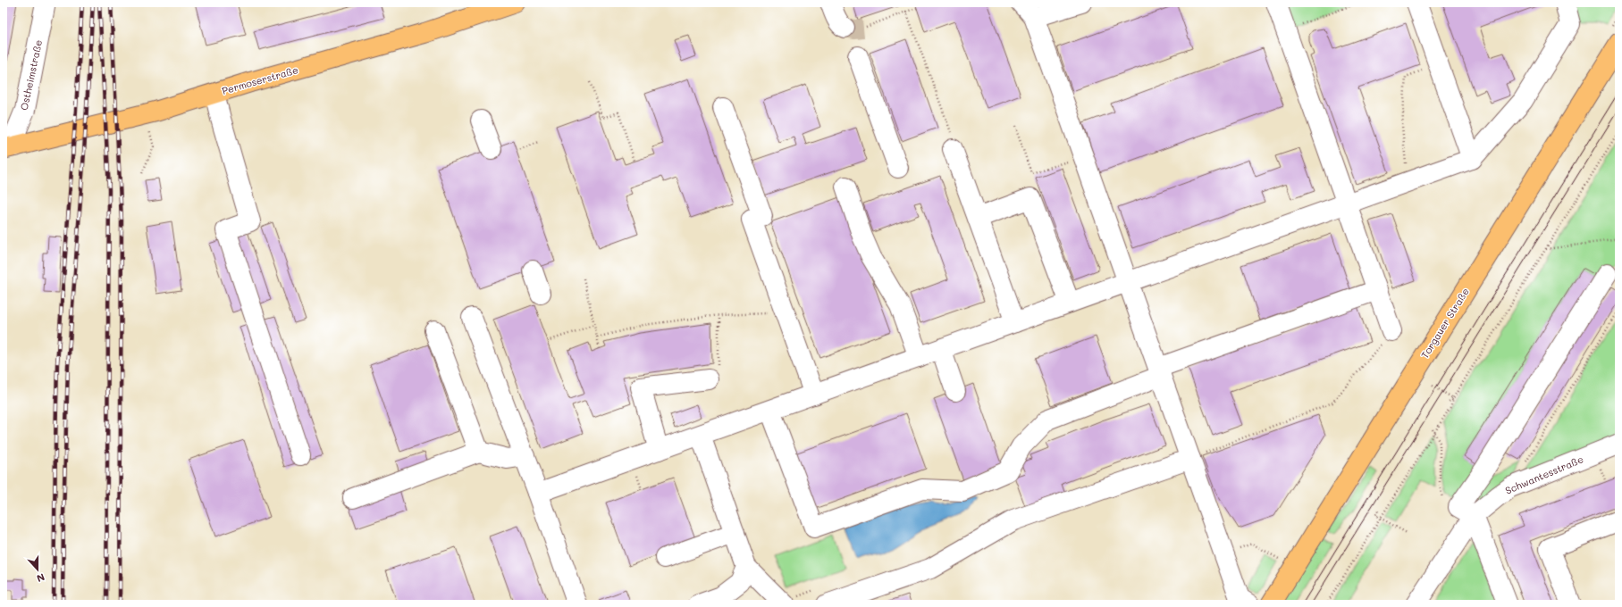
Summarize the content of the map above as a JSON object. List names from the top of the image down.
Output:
{
  "streets": {
    "main road": ["Permoserstraße", "Torgauer Straße"],
    "street": ["Ostheimstraße", "Schwantesstraße"]
  },
  "crossings": [
    ["Ostheimstraße", "Permoserstraße"]
  ],
  "north": "bottom"
}
